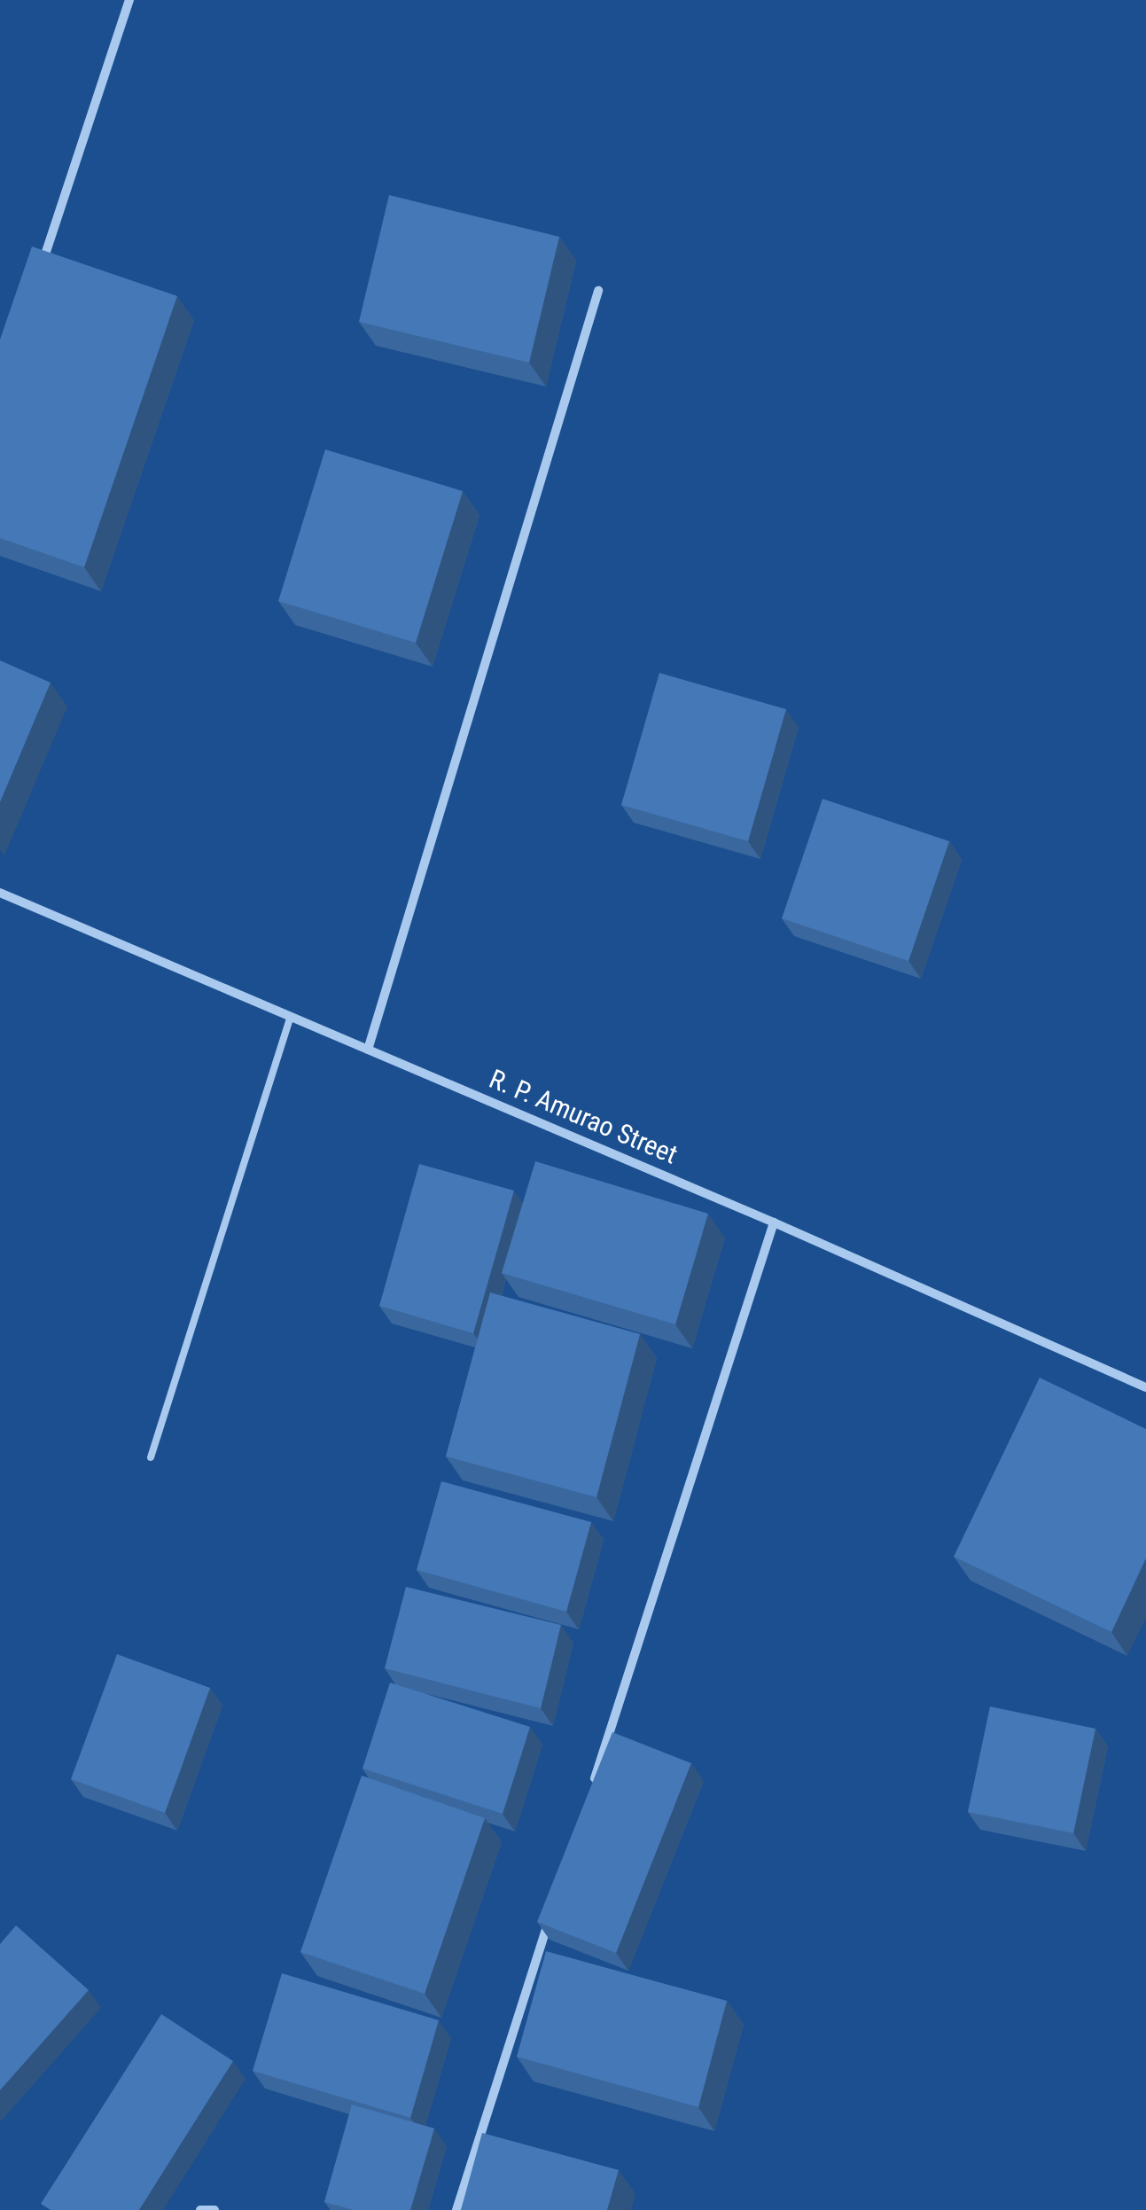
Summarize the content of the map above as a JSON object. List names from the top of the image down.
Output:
{
  "streets": {
    "street": ["R. P. Amurao Street"]
  }
}
